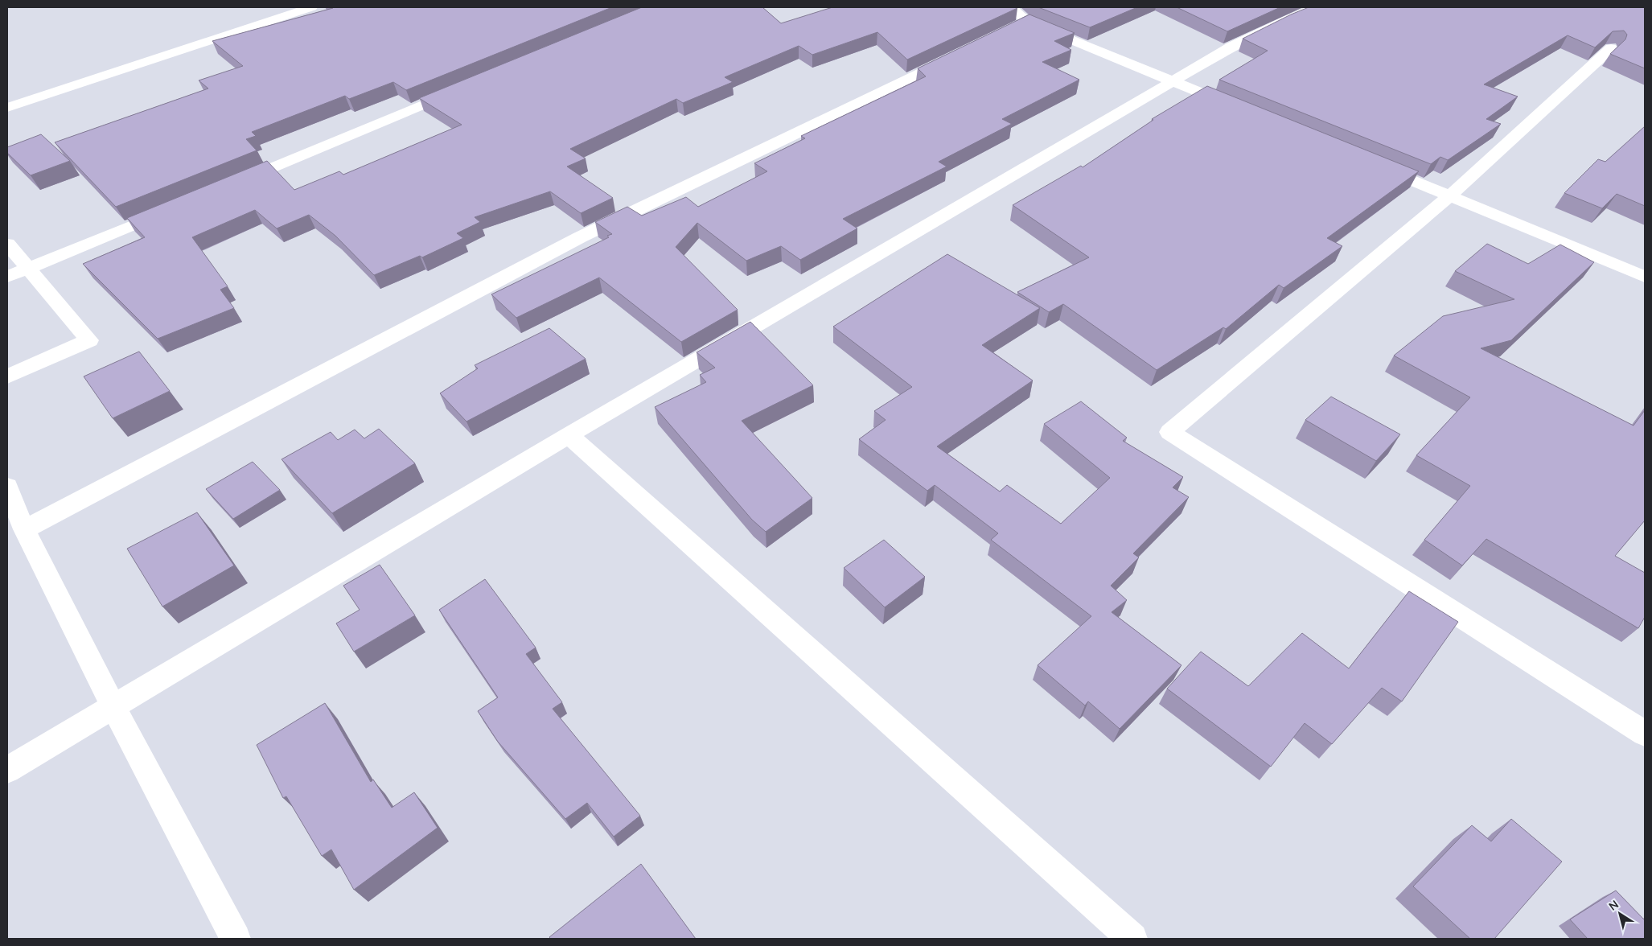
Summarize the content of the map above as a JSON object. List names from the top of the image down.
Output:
{
  "north": "top left"
}
